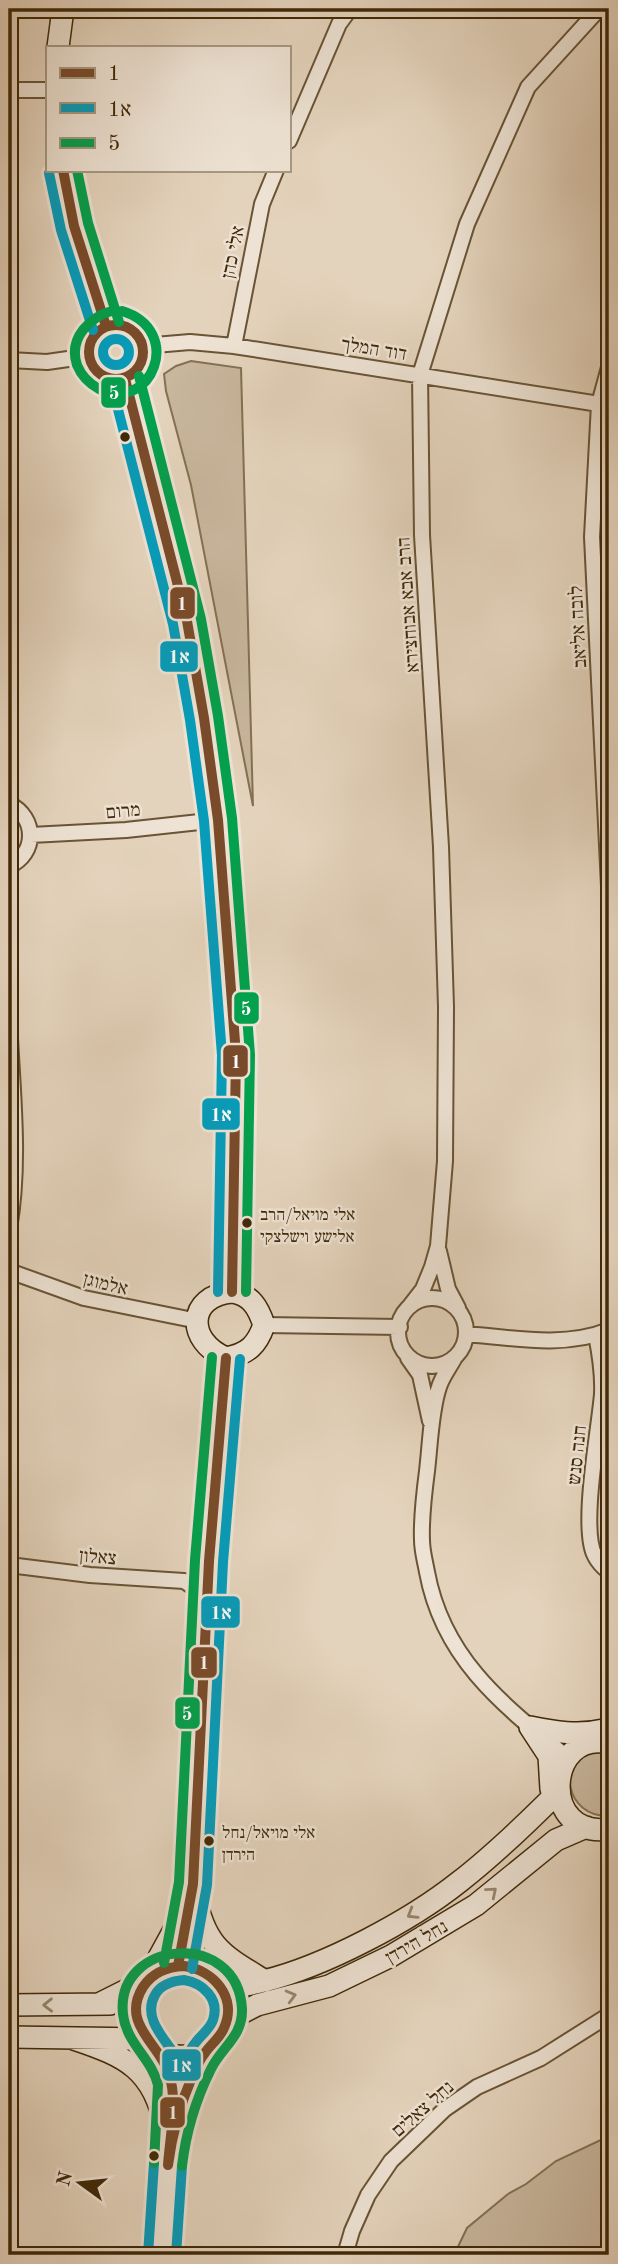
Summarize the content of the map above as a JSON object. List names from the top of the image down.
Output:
{
  "streets": {
    "street": [
      "אלי כהן",
      "דוד המלך",
      "הרב אבא אבוחצירא",
      "לובה אליאב",
      "מרום",
      "אלמוגן",
      "חנה סנש",
      "צאלון",
      "נחל הירדן",
      "נחל צאלים"
    ]
  },
  "crossings": [
    ["אלי כהן", "דוד המלך"],
    ["דוד המלך", "הרב אבא אבוחצירא"],
    ["דוד המלך", "לובה אליאב"]
  ],
  "places": ["אלי מויאל/הרב אלישע וישלצקי", "אלי מויאל/נחל הירדן"],
  "lines": ["transit line 1", "transit line 5", "transit line 1א"],
  "legend": ["1", "1א", "5"],
  "north": "left"
}
